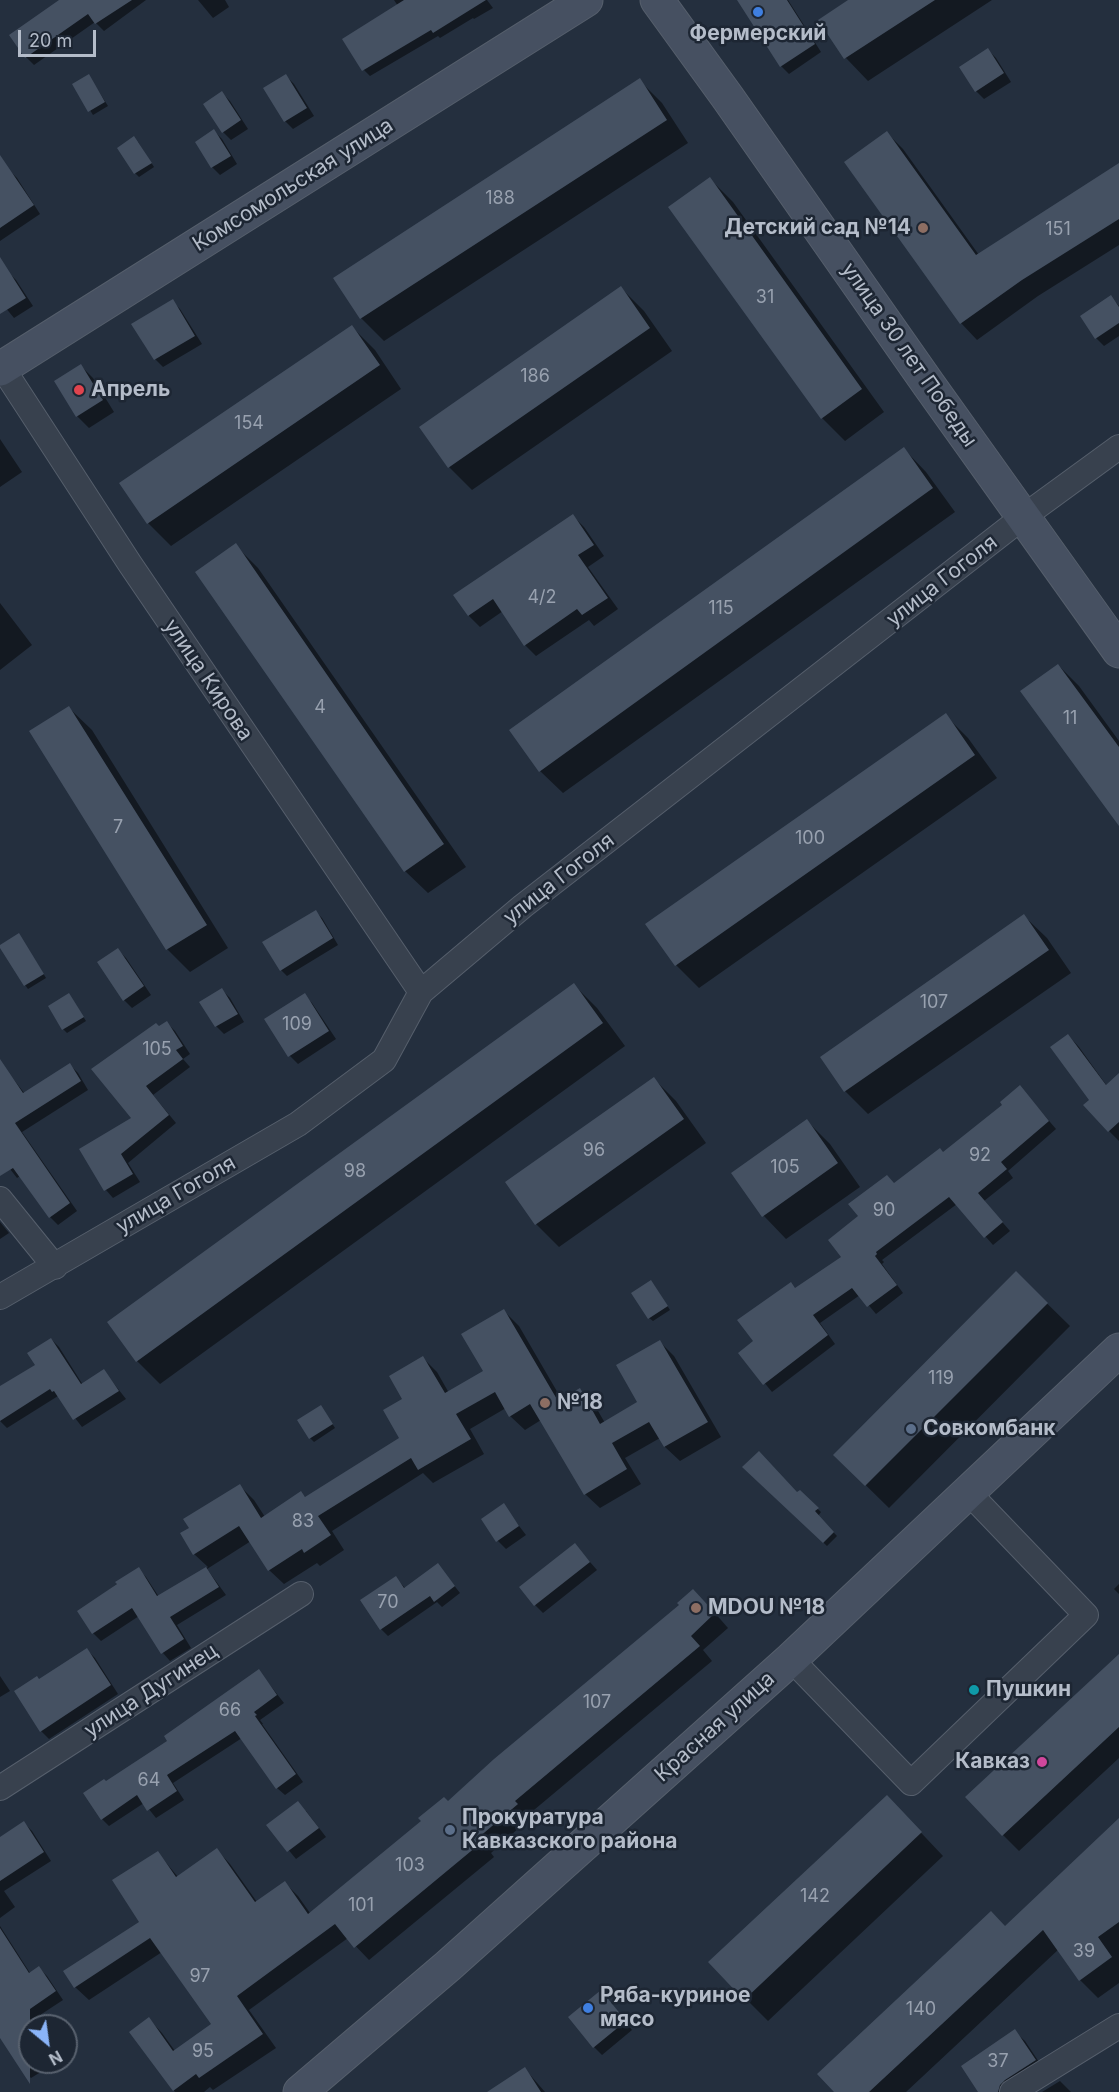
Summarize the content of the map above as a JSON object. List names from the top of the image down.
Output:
{
  "streets": {
    "main road": ["Комсомольская улица", "улица 30 лет Победы", "Красная улица"],
    "street": ["улица Гоголя", "улица Кирова", "улица Дугинец"]
  },
  "crossings": [
    ["Комсомольская улица", "улица Кирова"],
    ["улица 30 лет Победы", "улица Гоголя"],
    ["улица Гоголя", "улица Кирова"]
  ],
  "places": [
    "Фермерский",
    "Детский сад №14",
    "Апрель",
    "№18",
    "Совкомбанк",
    "MDOU №18",
    "Пушкин",
    "Кавказ",
    "Прокуратура Кавказского района",
    "Ряба-куриное мясо"
  ],
  "house_numbers": [
    "188",
    "151",
    "31",
    "186",
    "154",
    "4/2",
    "115",
    "4",
    "11",
    "7",
    "100",
    "107",
    "109",
    "105",
    "96",
    "92",
    "105",
    "98",
    "90",
    "119",
    "83",
    "70",
    "107",
    "66",
    "64",
    "103",
    "142",
    "101",
    "39",
    "97",
    "140",
    "95",
    "37"
  ],
  "scale_bar": "20 m",
  "north": "bottom right"
}
